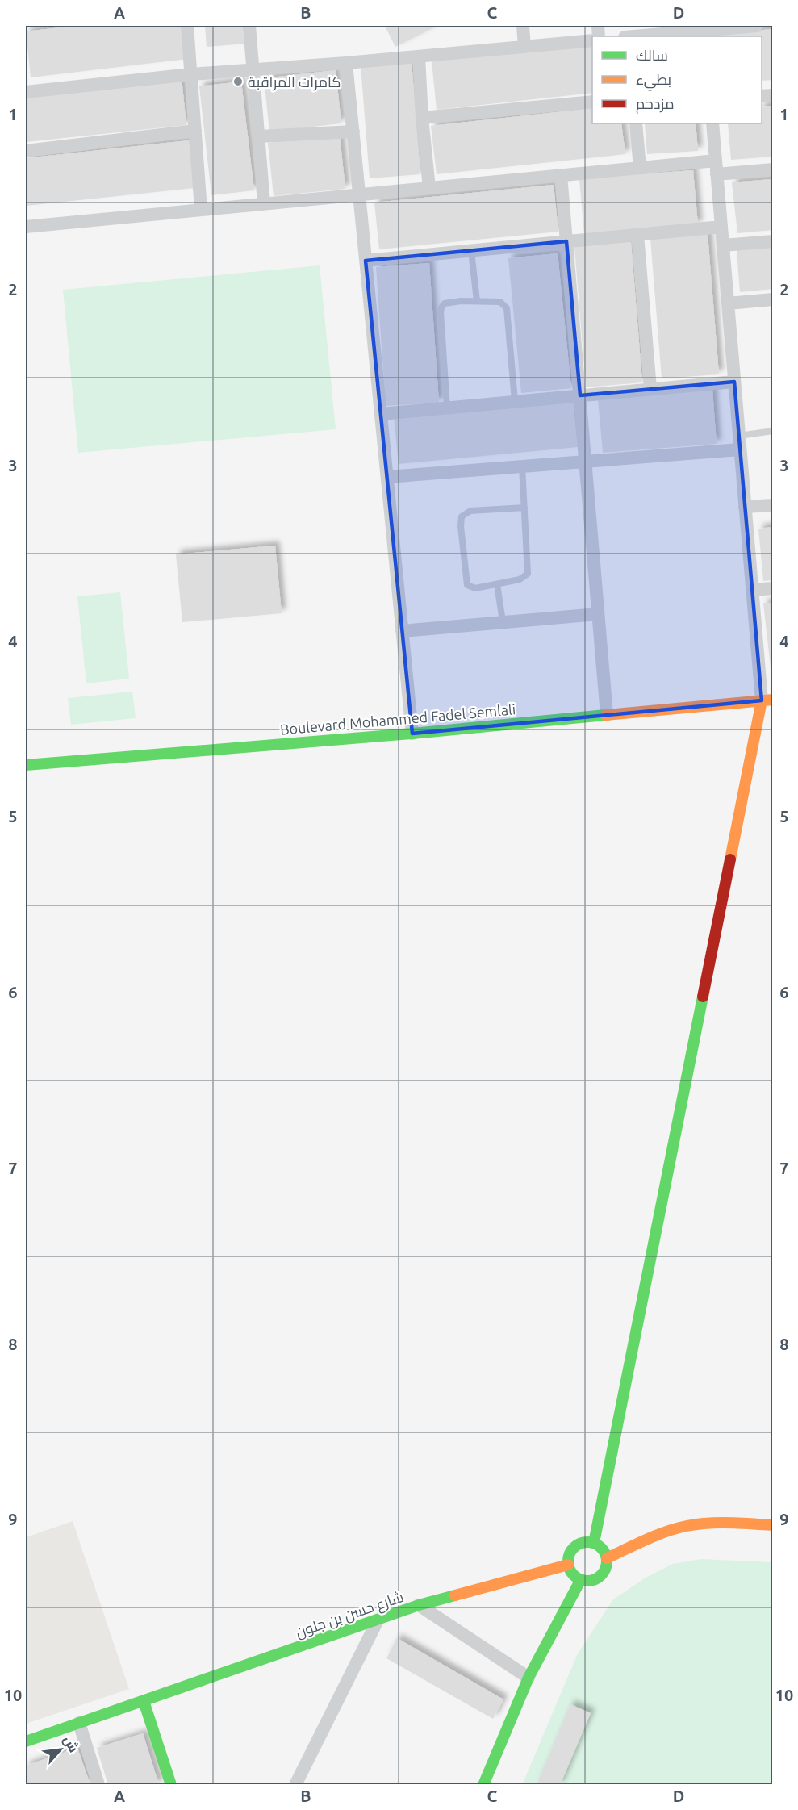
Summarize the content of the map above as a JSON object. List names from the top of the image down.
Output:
{
  "streets": {
    "street": ["Boulevard Mohammed Fadel Semlali", "شارع حسن بن جلون"]
  },
  "places": ["كامرات المراقبة"],
  "legend": ["سالك", "بطيء", "مزدحم"],
  "north": "top right",
  "grid": {
    "columns": [
      "A",
      "B",
      "C",
      "D"
    ],
    "rows": [
      "1",
      "2",
      "3",
      "4",
      "5",
      "6",
      "7",
      "8",
      "9",
      "10"
    ]
  }
}
